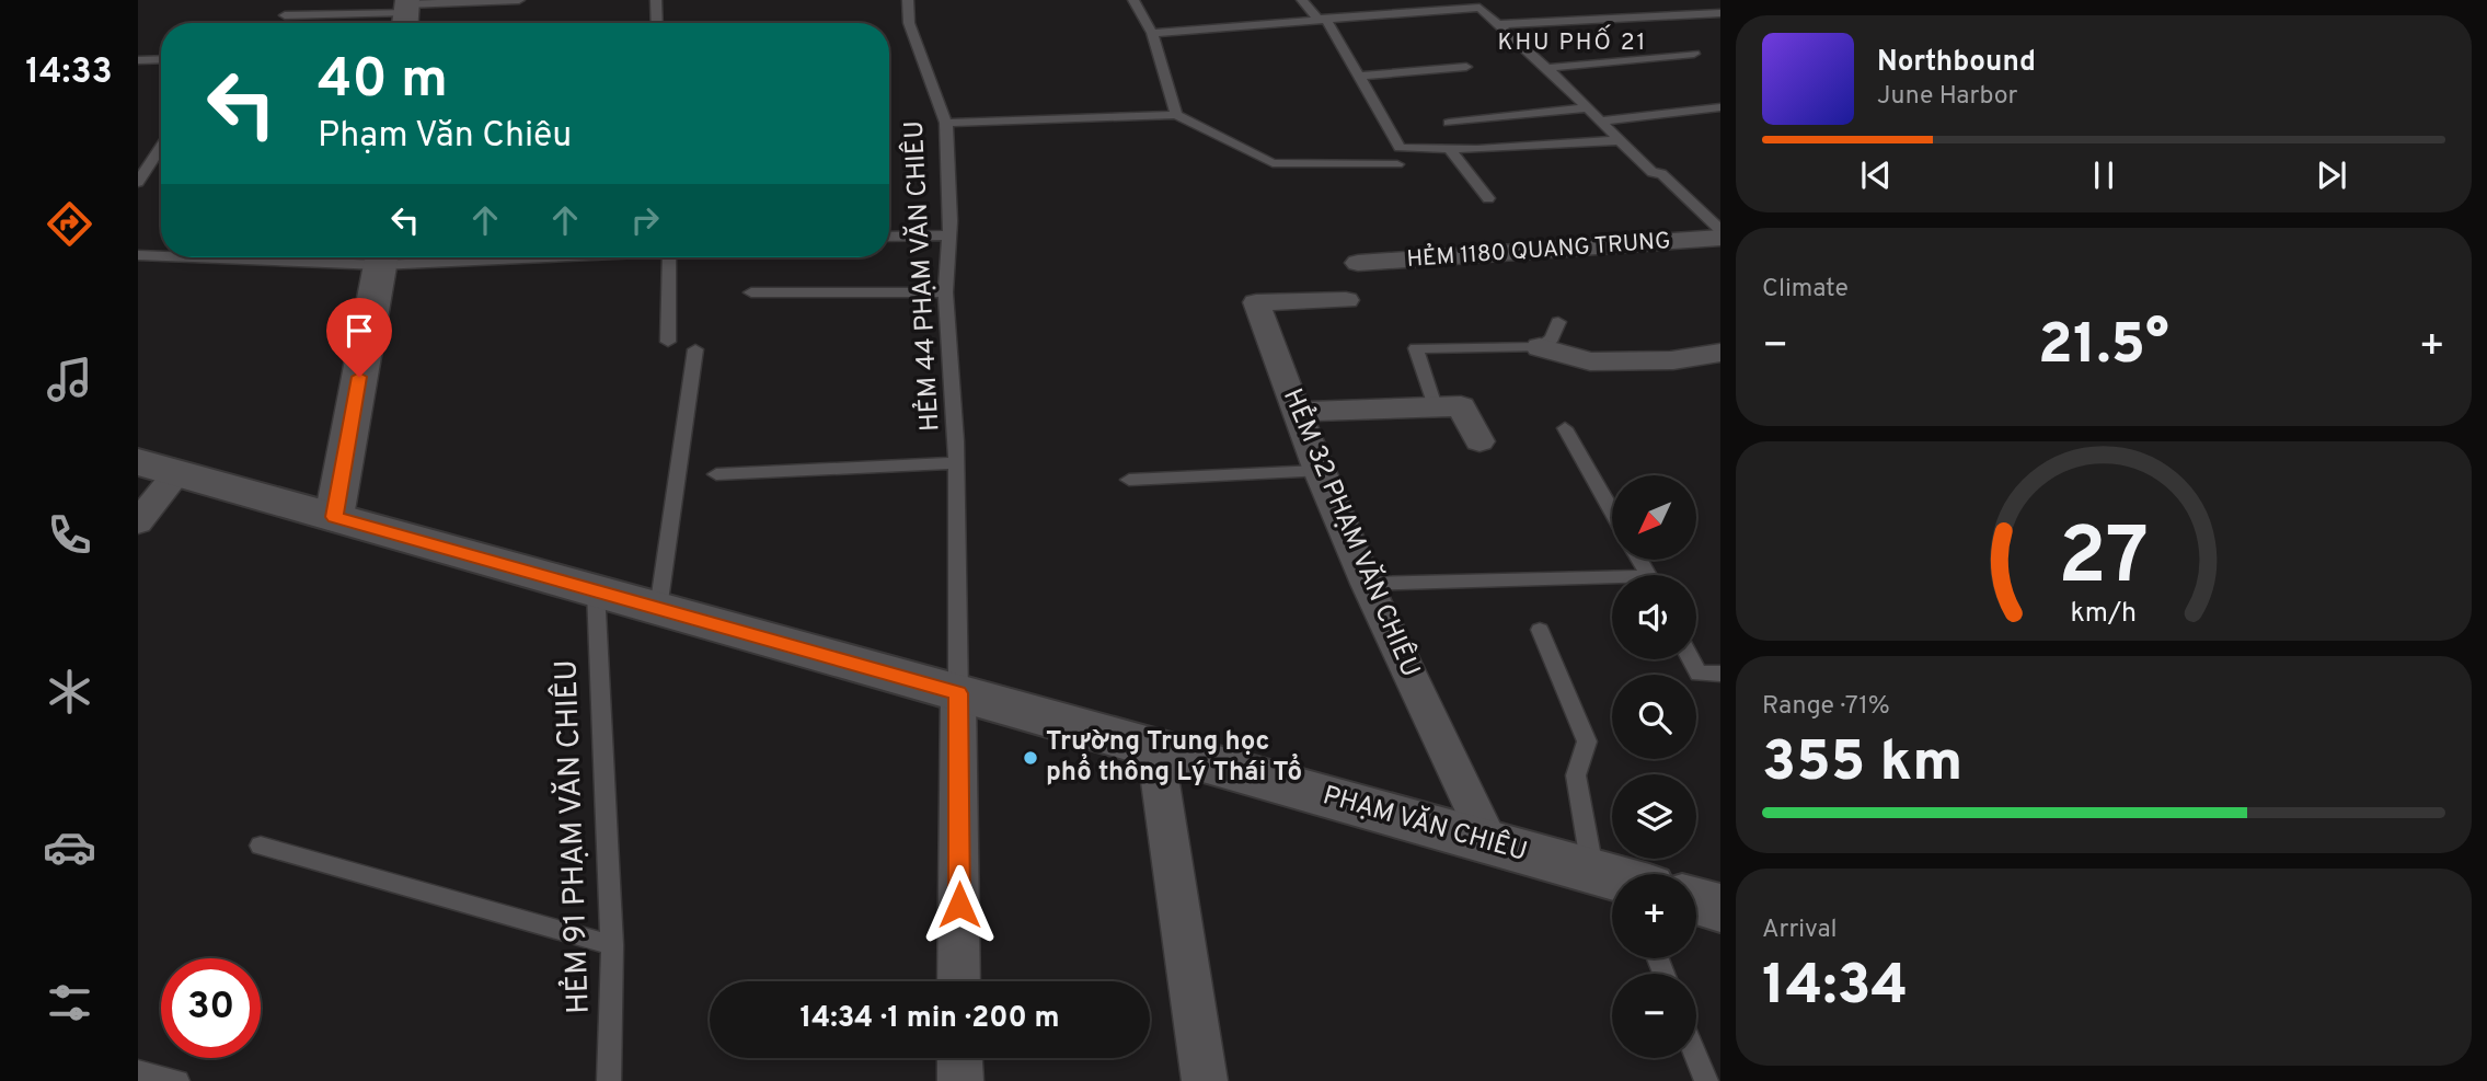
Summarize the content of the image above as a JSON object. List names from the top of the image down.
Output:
{
  "streets": {
    "main road": ["PHẠM VĂN CHIÊU"],
    "street": ["HẺM 1180 QUANG TRUNG", "HẺM 32 PHẠM VĂN CHIÊU"],
    "lane": ["HẺM 44 PHẠM VĂN CHIÊU", "HẺM 91 PHẠM VĂN CHIÊU"]
  },
  "crossings": [
    ["HẺM 44 PHẠM VĂN CHIÊU", "PHẠM VĂN CHIÊU"],
    ["HẺM 32 PHẠM VĂN CHIÊU", "PHẠM VĂN CHIÊU"],
    ["PHẠM VĂN CHIÊU", "HẺM 91 PHẠM VĂN CHIÊU"]
  ],
  "districts": ["KHU PHỐ 21"],
  "places": ["Trường Trung học phổ thông Lý Thái Tổ"],
  "north": "bottom left",
  "page": {
    "tabs": "14:33",
    "turn": ["40 m", "Phạm Văn Chiêu"],
    "song": ["Northbound", "June Harbor"],
    "tile": [
      "Climate",
      ["Range · 71%", "355 km"],
      ["Arrival", "14:34"]
    ],
    "heat": ["−", "21.5°", "+"],
    "map_buttons": ["+", "−"],
    "limit": "30",
    "trip": "14:34 · 1 min · 200 m",
    "gauge": ["27", "km/h"]
  }
}
